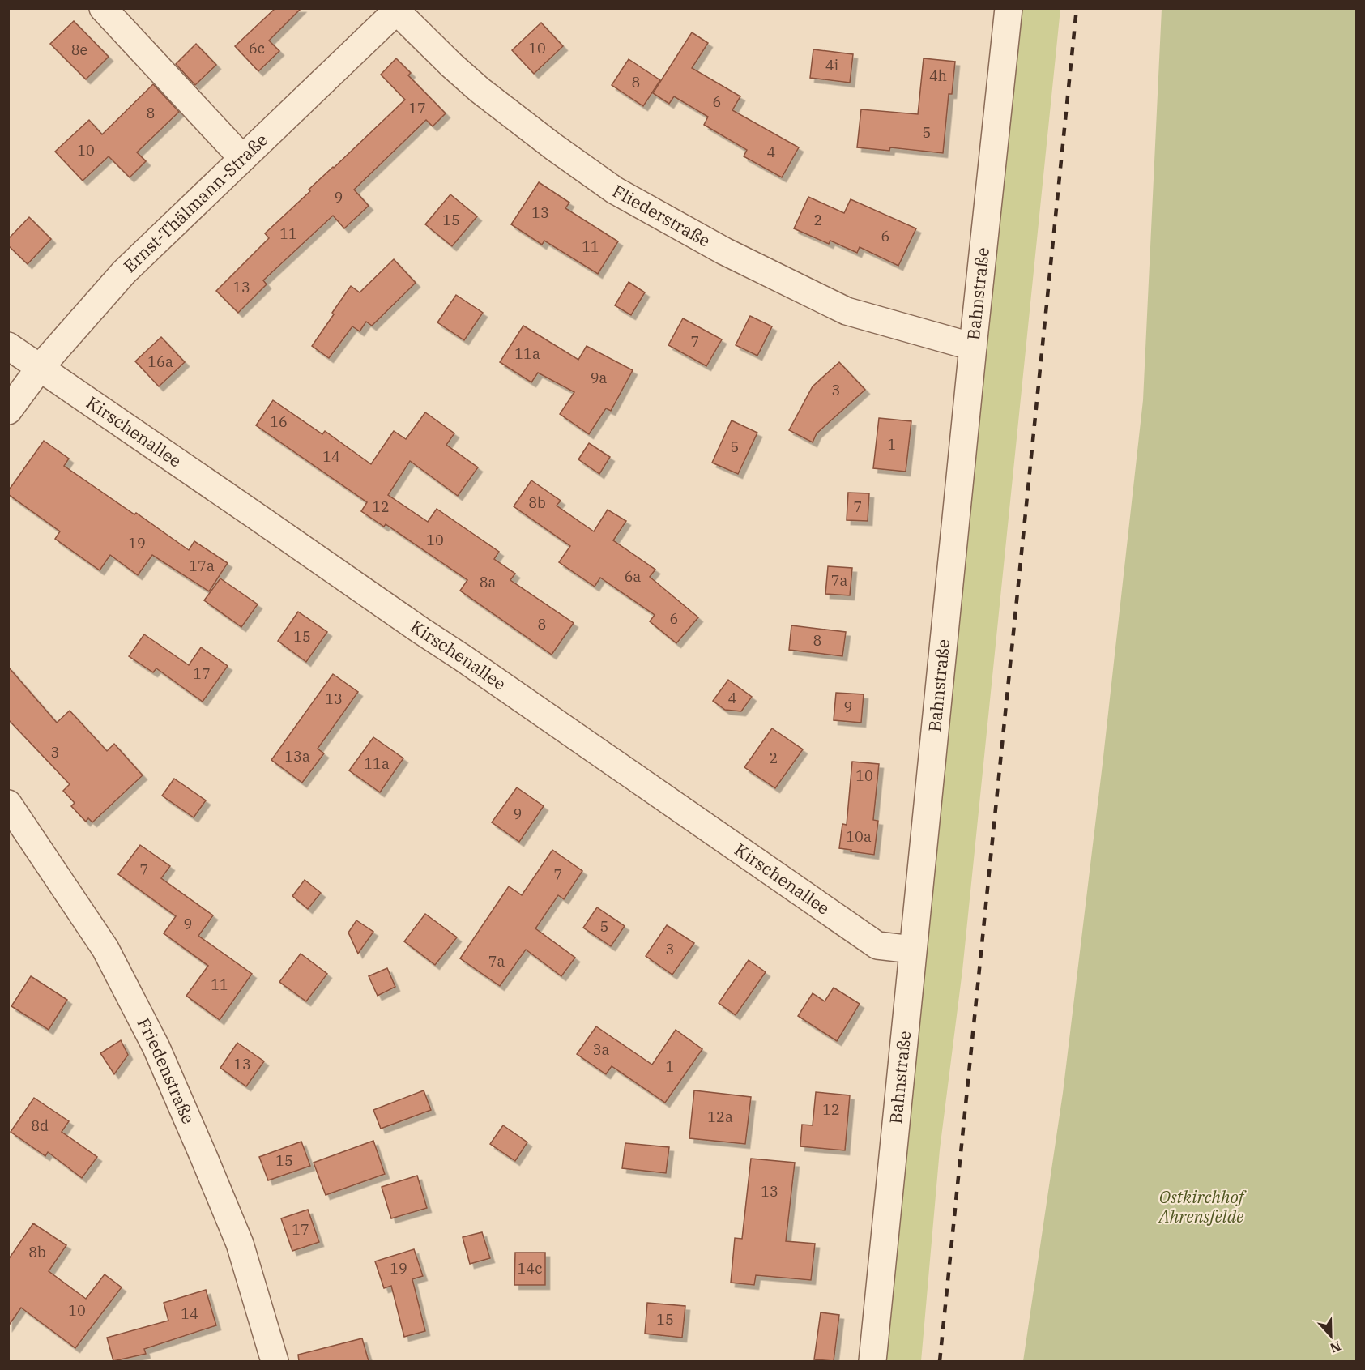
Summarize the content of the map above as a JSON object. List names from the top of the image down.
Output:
{
  "streets": {
    "street": [
      "Ernst-Thälmann-Straße",
      "Fliederstraße",
      "Bahnstraße",
      "Kirschenallee",
      "Friedenstraße"
    ]
  },
  "crossings": [
    ["Ernst-Thälmann-Straße", "Fliederstraße"],
    ["Ernst-Thälmann-Straße", "Kirschenallee"],
    ["Fliederstraße", "Bahnstraße"],
    ["Bahnstraße", "Kirschenallee"]
  ],
  "parks": ["Ostkirchhof Ahrensfelde"],
  "house_numbers": [
    "6c",
    "10",
    "8e",
    "4i",
    "4h",
    "8",
    "6",
    "17",
    "8",
    "5",
    "10",
    "4",
    "9",
    "13",
    "15",
    "2",
    "11",
    "6",
    "11",
    "13",
    "7",
    "11a",
    "16a",
    "9a",
    "3",
    "16",
    "1",
    "5",
    "14",
    "8b",
    "12",
    "7",
    "10",
    "19",
    "17a",
    "6a",
    "7a",
    "8a",
    "6",
    "8",
    "15",
    "8",
    "17",
    "4",
    "13",
    "9",
    "3",
    "13a",
    "2",
    "11a",
    "10",
    "9",
    "10a",
    "7",
    "7",
    "9",
    "5",
    "3",
    "7a",
    "11",
    "3a",
    "13",
    "1",
    "12",
    "12a",
    "8d",
    "15",
    "13",
    "17",
    "8b",
    "19",
    "14c",
    "10",
    "14",
    "15"
  ],
  "north": "bottom"
}
